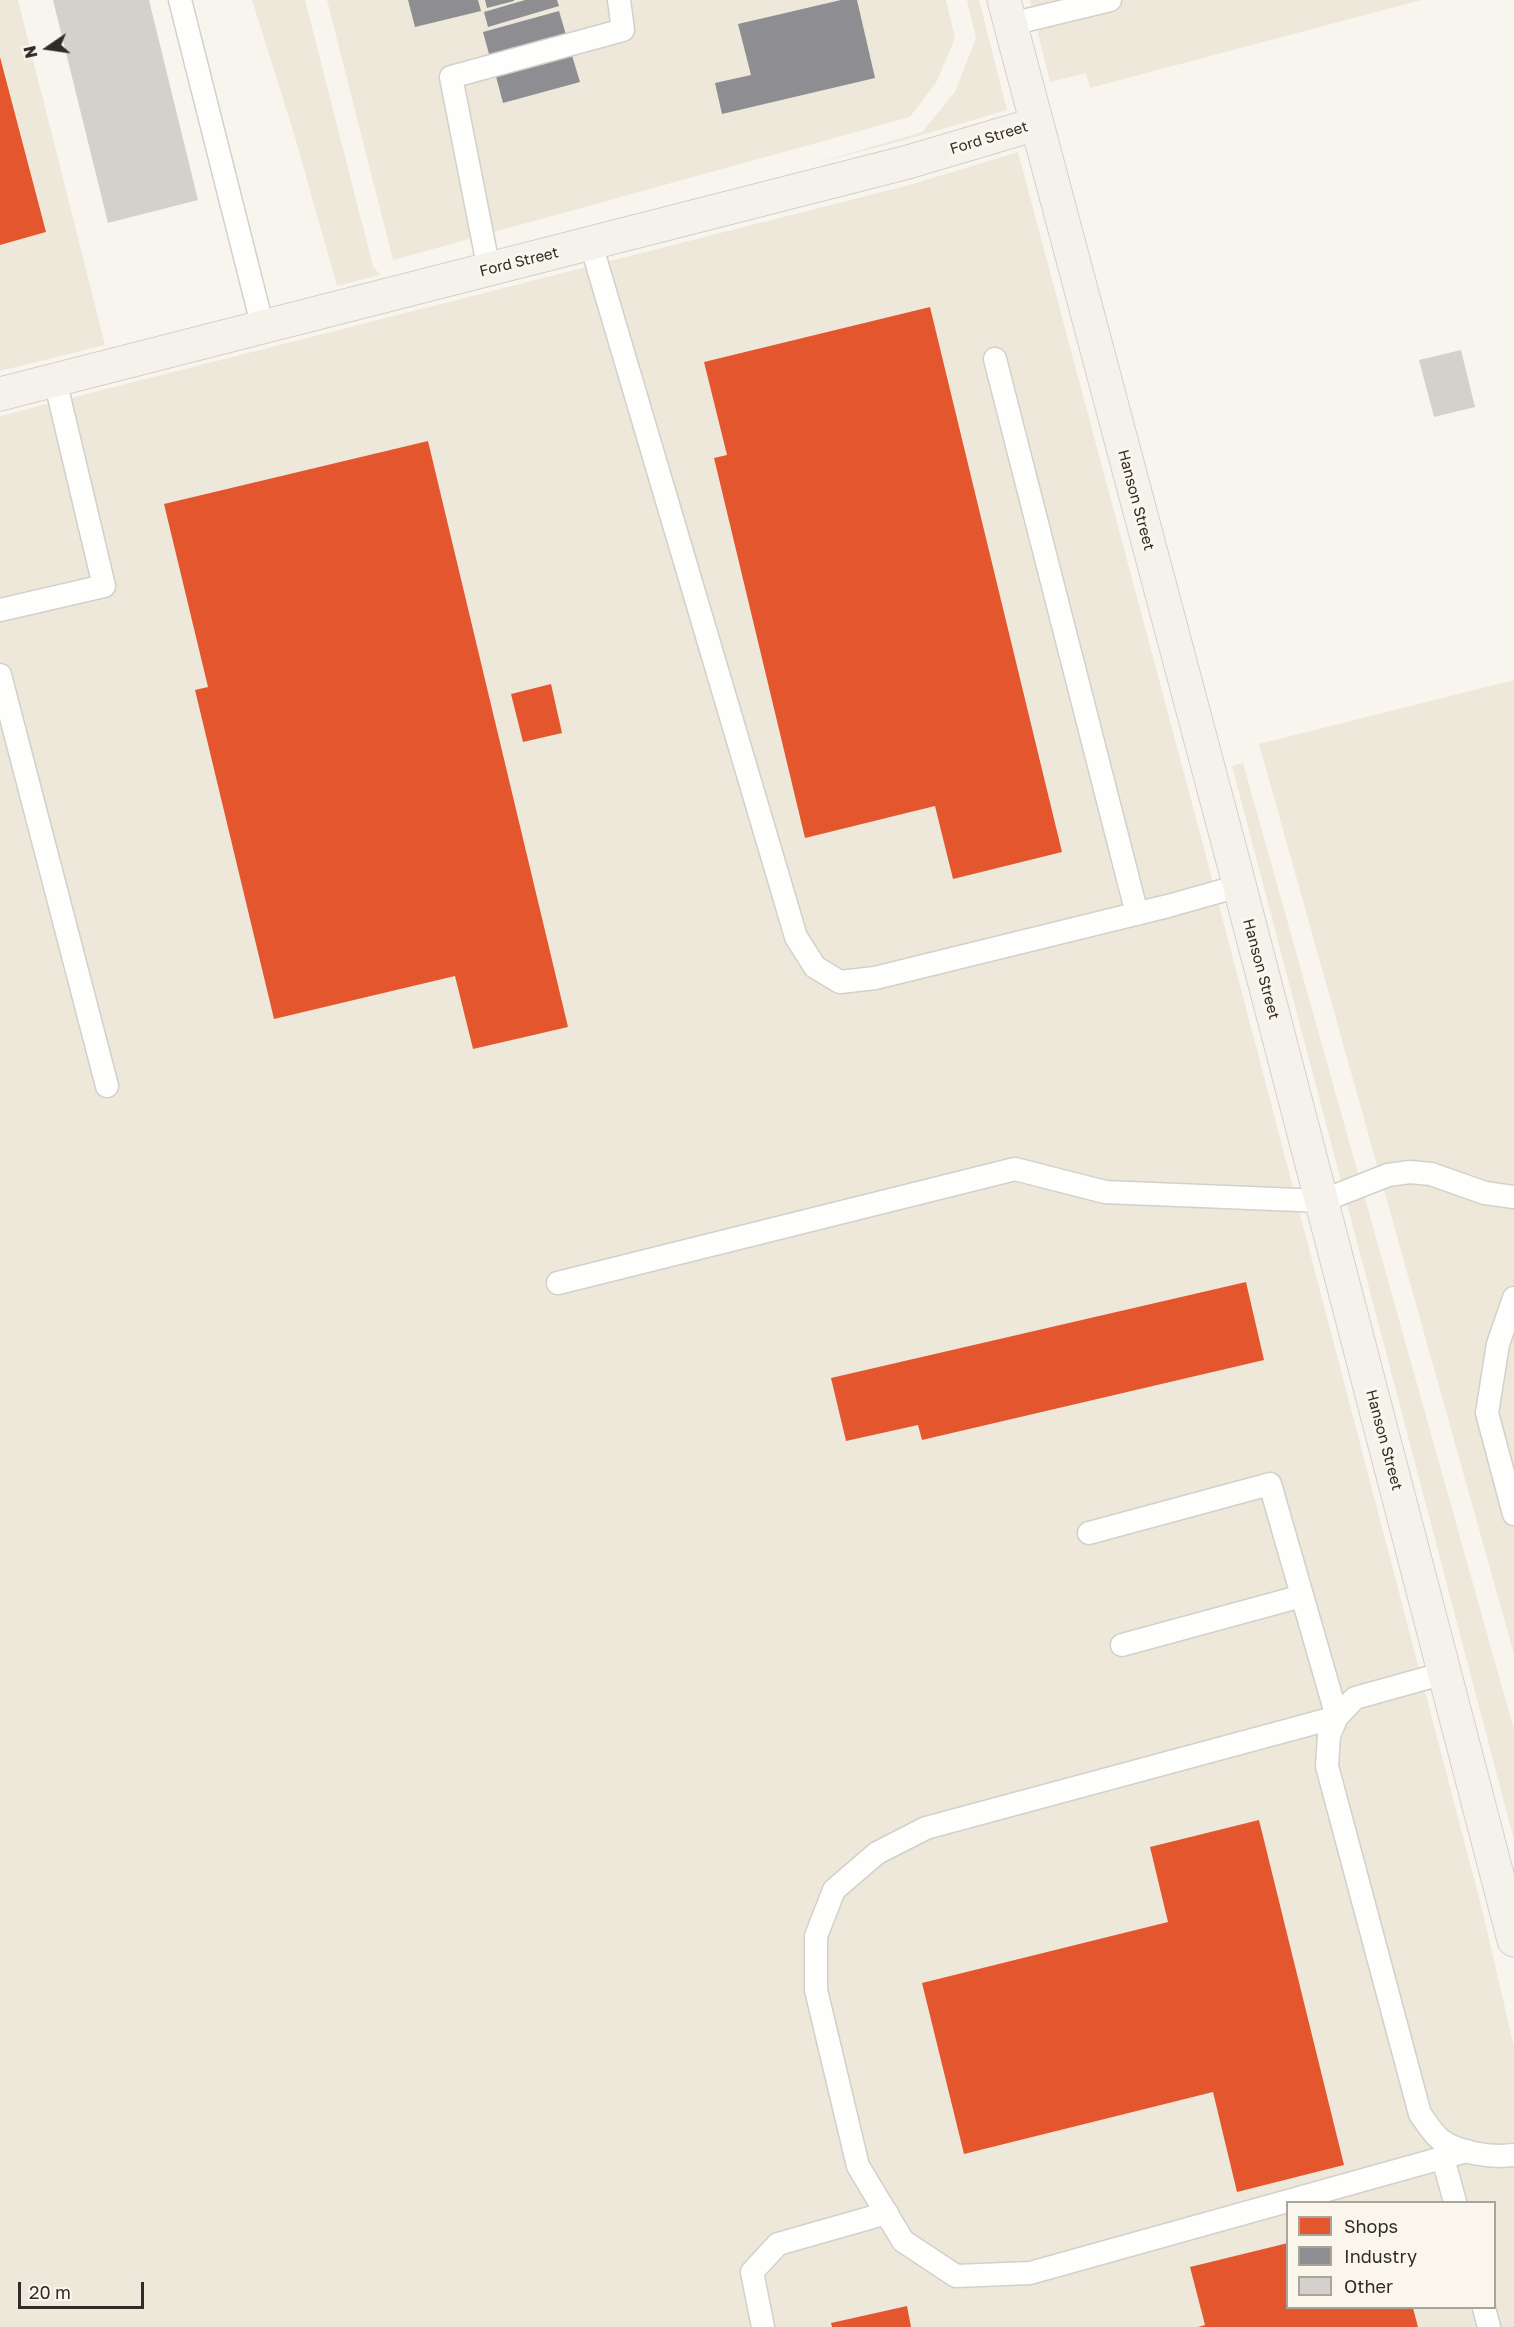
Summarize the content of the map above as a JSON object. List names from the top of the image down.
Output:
{
  "streets": {
    "street": ["Ford Street", "Hanson Street"]
  },
  "crossings": [
    ["Ford Street", "Hanson Street"]
  ],
  "legend": ["Shops", "Industry", "Other"],
  "scale_bar": "20 m",
  "north": "left"
}
